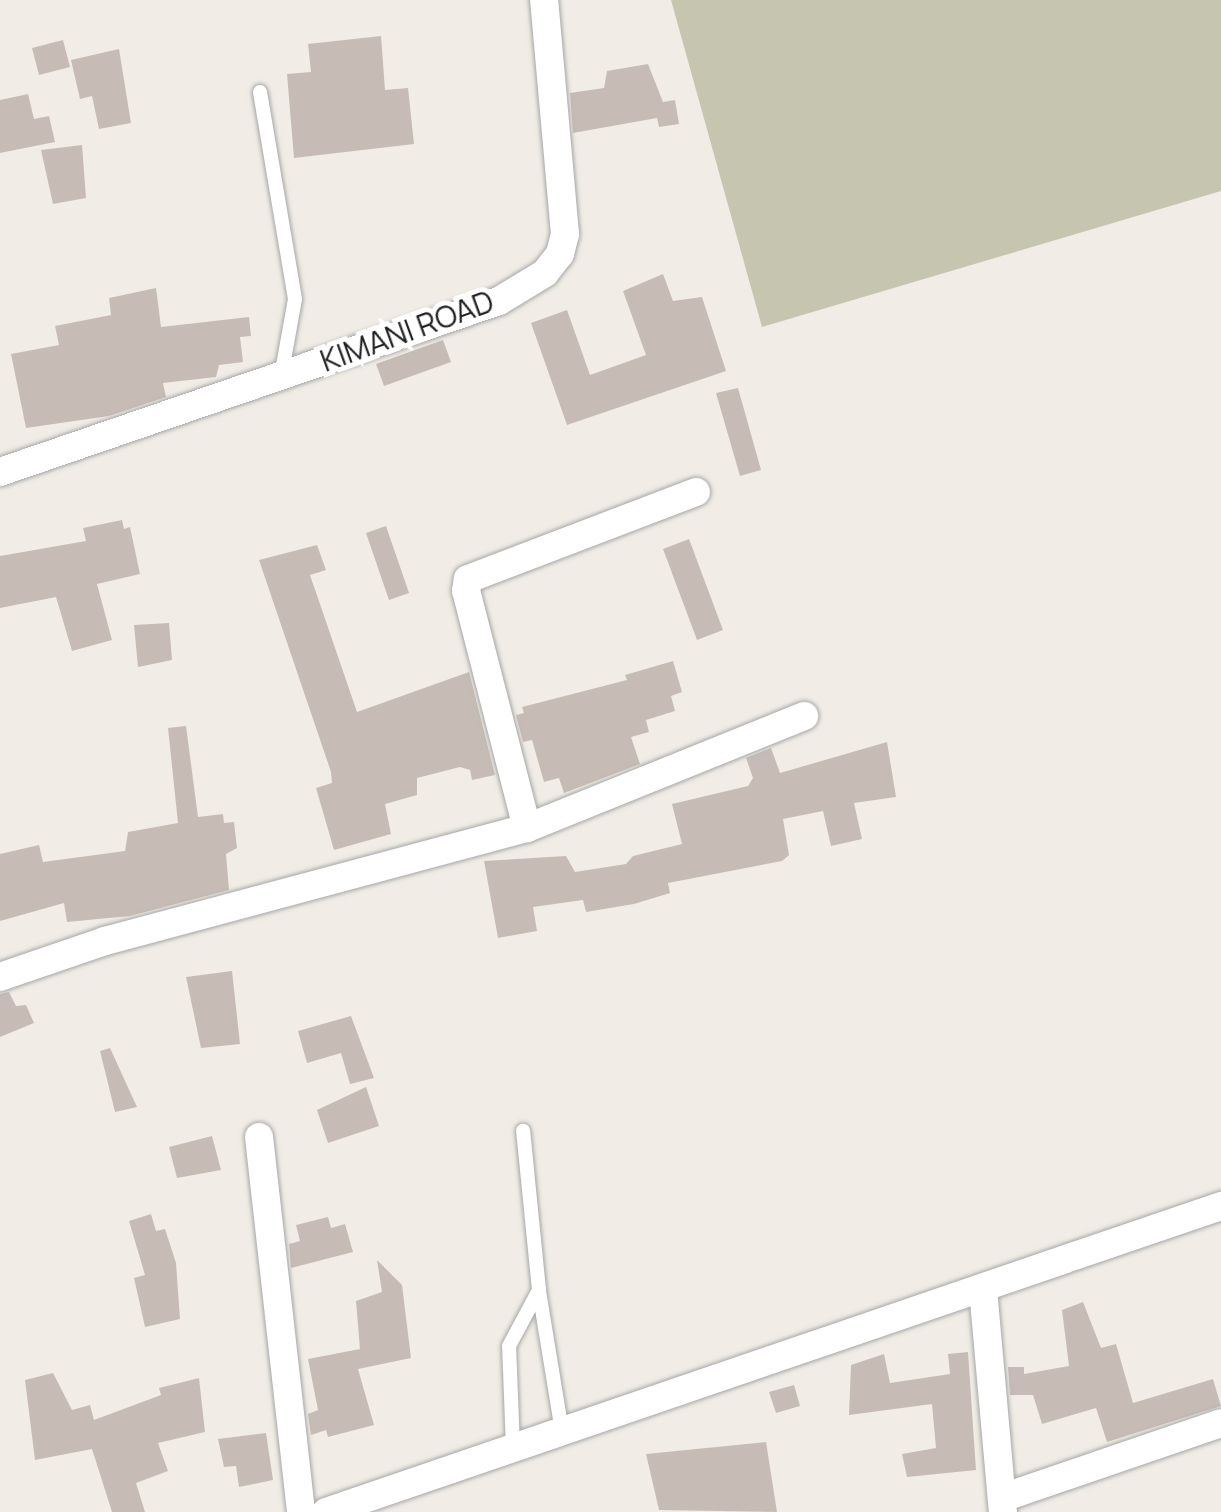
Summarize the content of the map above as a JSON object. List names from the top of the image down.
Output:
{
  "streets": {
    "street": ["KIMANI ROAD"]
  }
}
